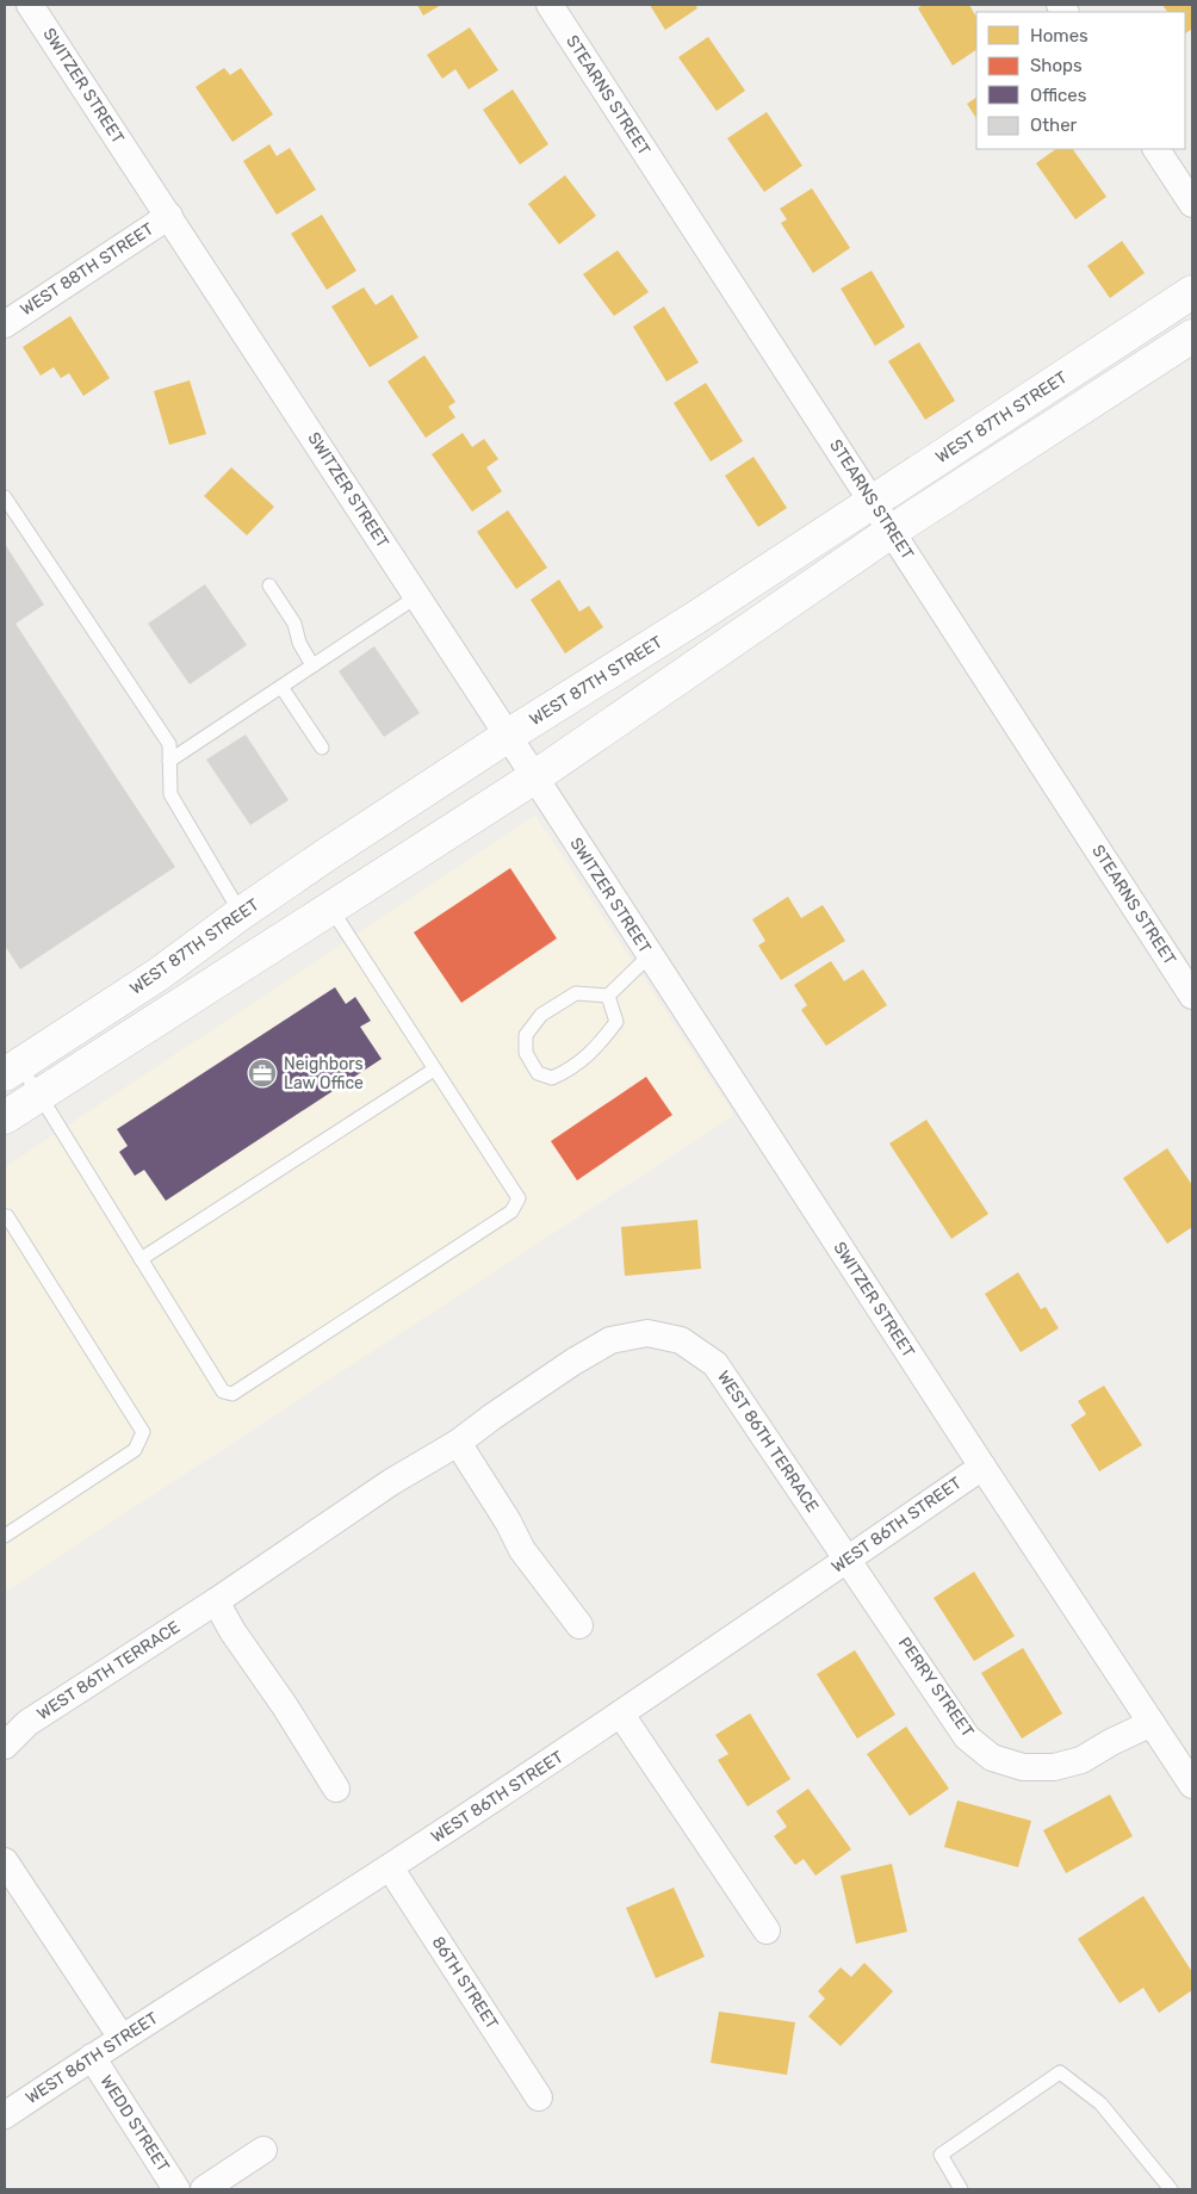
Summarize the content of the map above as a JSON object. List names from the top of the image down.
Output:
{
  "streets": {
    "main road": ["WEST 87TH STREET"],
    "street": [
      "SWITZER STREET",
      "STEARNS STREET",
      "WEST 88TH STREET",
      "WEST 86TH TERRACE",
      "WEST 86TH STREET",
      "PERRY STREET",
      "86TH STREET",
      "WEDD STREET"
    ]
  },
  "crossings": [
    ["SWITZER STREET", "WEST 88TH STREET"],
    ["SWITZER STREET", "WEST 87TH STREET"],
    ["SWITZER STREET", "WEST 86TH STREET"],
    ["SWITZER STREET", "PERRY STREET"],
    ["STEARNS STREET", "WEST 87TH STREET"],
    ["WEST 86TH TERRACE", "WEST 86TH STREET"],
    ["WEST 86TH TERRACE", "PERRY STREET"],
    ["WEST 86TH STREET", "PERRY STREET"],
    ["WEST 86TH STREET", "86TH STREET"],
    ["WEST 86TH STREET", "WEDD STREET"]
  ],
  "places": {
    "office": ["Neighbors Law Office"]
  },
  "legend": [
    "Homes",
    "Shops",
    "Offices",
    "Other"
  ]
}
